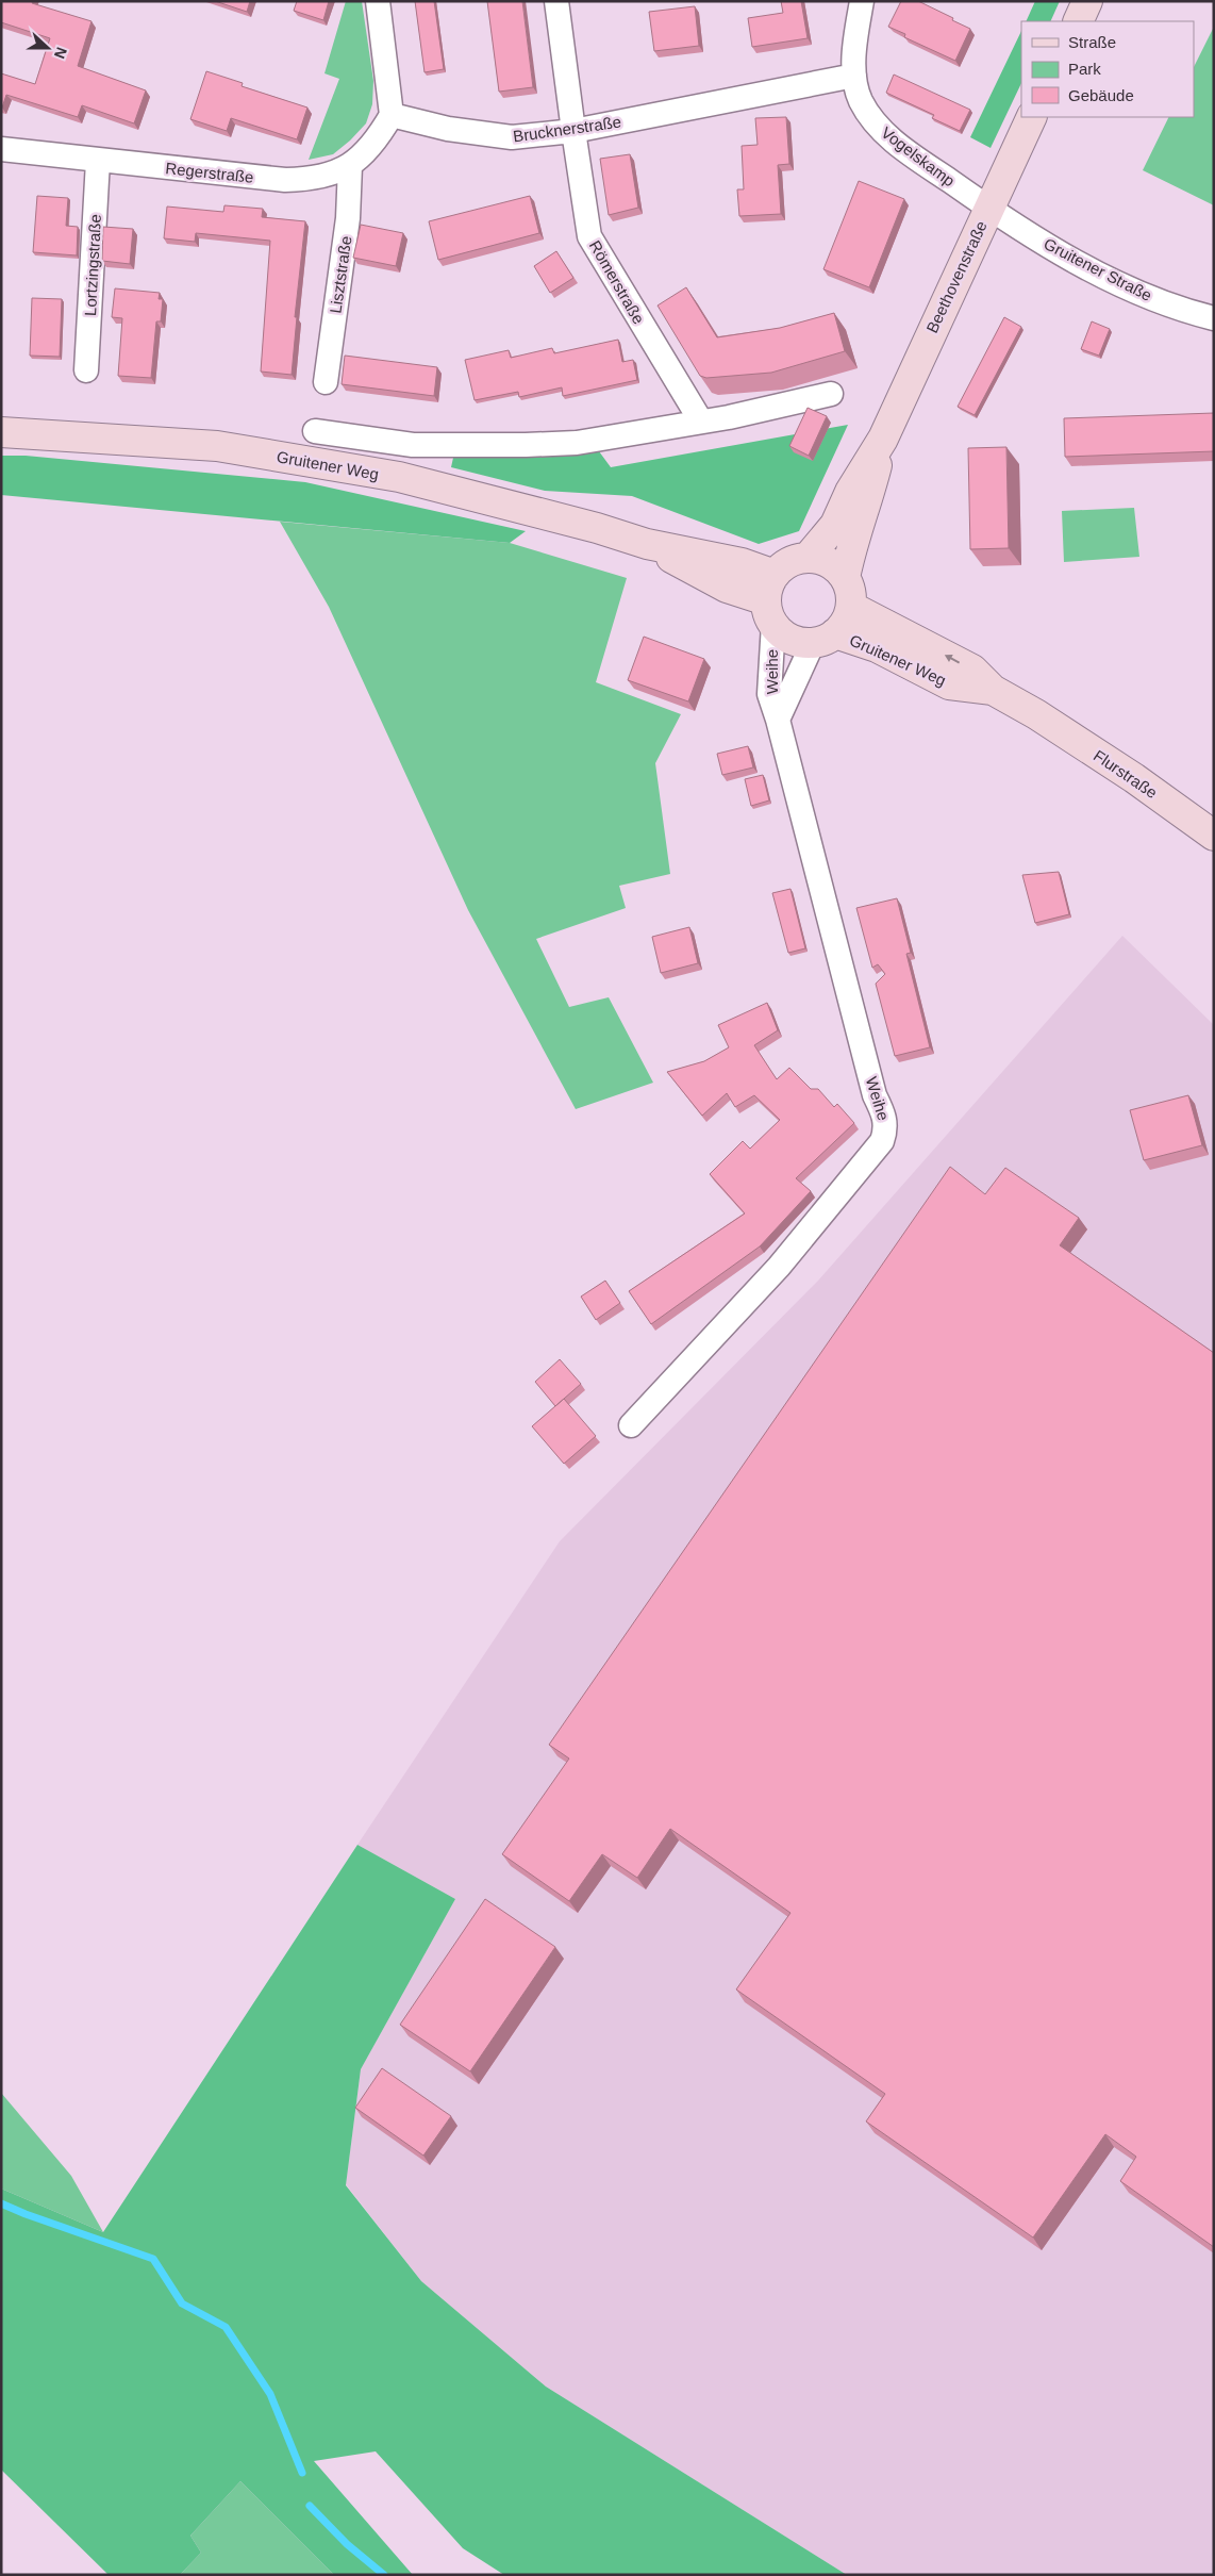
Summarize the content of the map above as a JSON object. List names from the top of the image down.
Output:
{
  "streets": {
    "main road": ["Beethovenstraße", "Gruitener Weg", "Flurstraße"],
    "street": [
      "Brucknerstraße",
      "Vogelskamp",
      "Regerstraße",
      "Lortzingstraße",
      "Gruitener Straße",
      "Lisztstraße",
      "Römerstraße",
      "Weihe"
    ]
  },
  "crossings": [
    ["Brucknerstraße", "Vogelskamp"],
    ["Brucknerstraße", "Regerstraße"],
    ["Brucknerstraße", "Römerstraße"],
    ["Vogelskamp", "Gruitener Straße"],
    ["Vogelskamp", "Beethovenstraße"],
    ["Regerstraße", "Lortzingstraße"],
    ["Regerstraße", "Lisztstraße"],
    ["Gruitener Straße", "Beethovenstraße"],
    ["Beethovenstraße", "Gruitener Weg"],
    ["Beethovenstraße", "Weihe"],
    ["Gruitener Weg", "Weihe"],
    ["Gruitener Weg", "Flurstraße"]
  ],
  "legend": ["Straße", "Park", "Gebäude"],
  "north": "right"
}
